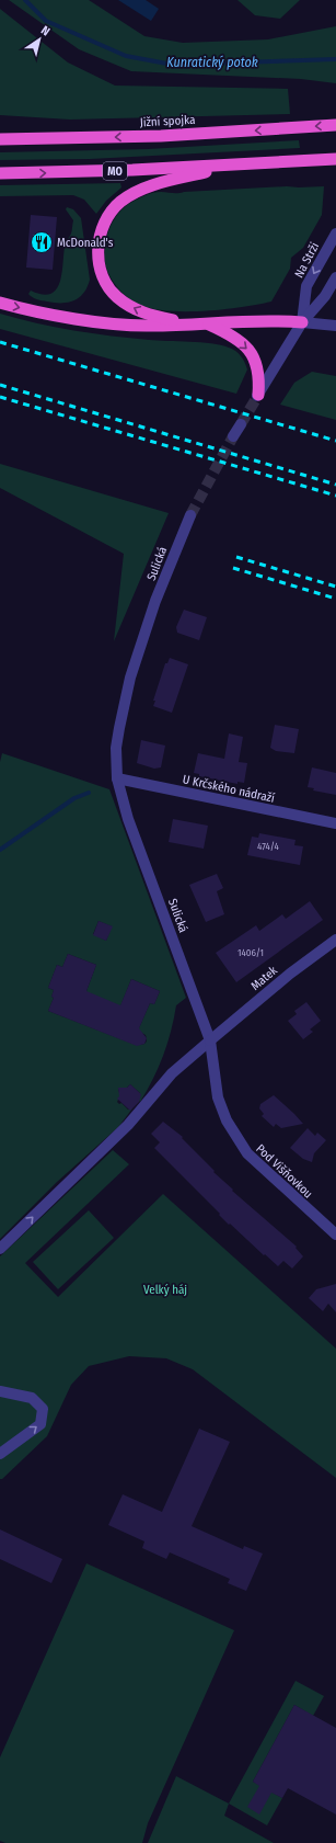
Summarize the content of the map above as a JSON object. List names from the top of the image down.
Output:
{
  "streets": {
    "highway": ["Jižní spojka", "MO"],
    "street": [
      "Na Strži",
      "Sulická",
      "U Krčského nádraží",
      "Matek",
      "Pod Višňovkou"
    ]
  },
  "crossings": [
    ["Sulická", "U Krčského nádraží"],
    ["Sulická", "Matek"],
    ["Sulická", "Pod Višňovkou"],
    ["Matek", "Pod Višňovkou"]
  ],
  "water": ["Kunratický potok"],
  "parks": ["Velký háj"],
  "places": {
    "restaurant": ["McDonald's"]
  },
  "house_numbers": ["474/4", "1406/1"],
  "north": "top right"
}
